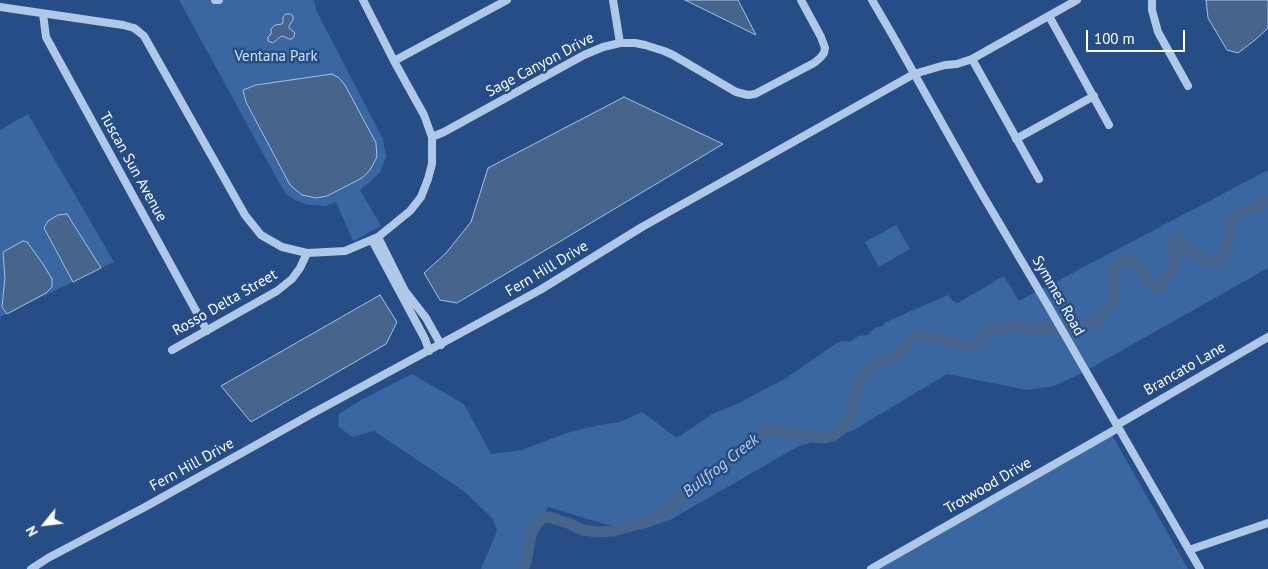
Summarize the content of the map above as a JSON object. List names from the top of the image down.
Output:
{
  "streets": {
    "street": [
      "Sage Canyon Drive",
      "Tuscan Sun Avenue",
      "Fern Hill Drive",
      "Symmes Road",
      "Rosso Delta Street",
      "Brancato Lane",
      "Trotwood Drive"
    ]
  },
  "crossings": [
    ["Tuscan Sun Avenue", "Rosso Delta Street"],
    ["Fern Hill Drive", "Symmes Road"],
    ["Symmes Road", "Brancato Lane"],
    ["Symmes Road", "Trotwood Drive"],
    ["Brancato Lane", "Trotwood Drive"]
  ],
  "water": ["Bullfrog Creek"],
  "parks": ["Ventana Park"],
  "scale_bar": "100 m",
  "north": "bottom left"
}
